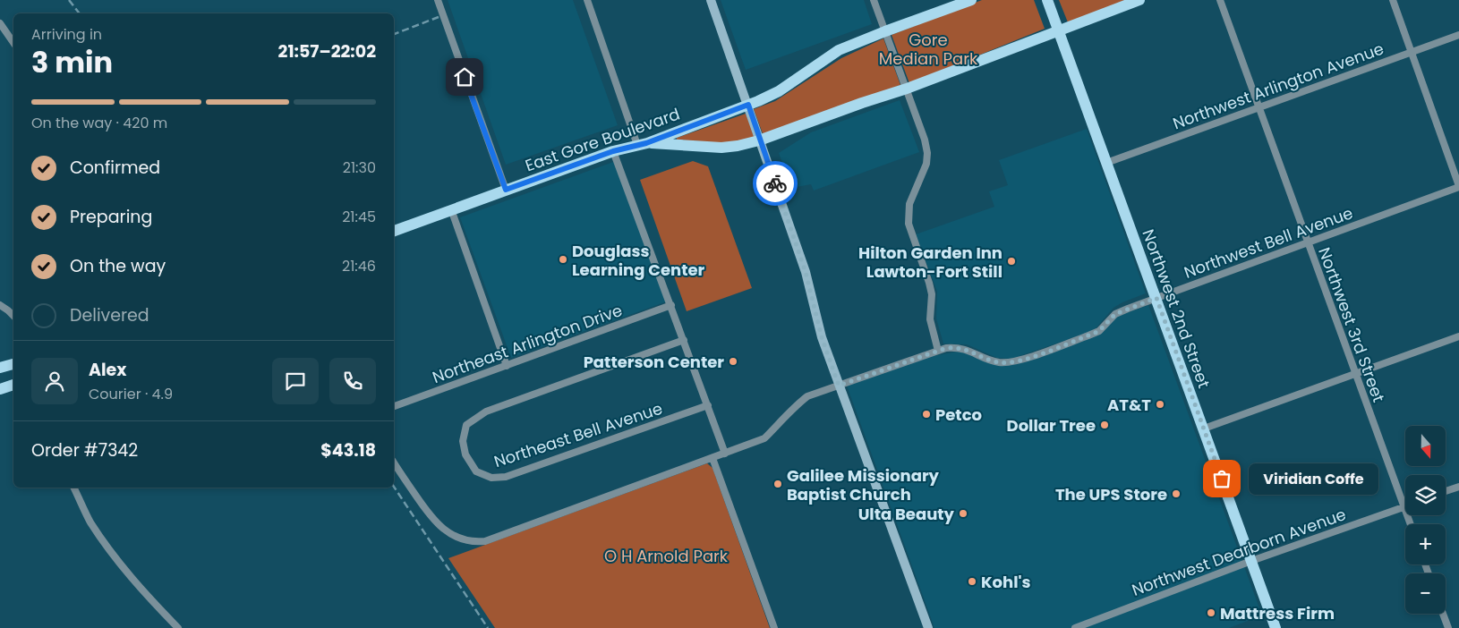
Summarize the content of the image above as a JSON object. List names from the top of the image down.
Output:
{
  "streets": {
    "main road": ["East Gore Boulevard", "Northwest 2nd Street"],
    "street": [
      "Northwest Arlington Avenue",
      "Northwest Bell Avenue",
      "Northwest 3rd Street",
      "Northeast Arlington Drive",
      "Northeast Bell Avenue",
      "Northwest Dearborn Avenue"
    ]
  },
  "crossings": [
    ["Northwest Arlington Avenue", "Northwest 2nd Street"],
    ["Northwest Arlington Avenue", "Northwest 3rd Street"],
    ["Northwest Bell Avenue", "Northwest 2nd Street"],
    ["Northwest Bell Avenue", "Northwest 3rd Street"],
    ["Northwest 2nd Street", "Northwest Dearborn Avenue"],
    ["Northwest 3rd Street", "Northwest Dearborn Avenue"]
  ],
  "parks": ["Gore Median Park", "O H Arnold Park"],
  "places": [
    "Douglass Learning Center",
    "Hilton Garden Inn Lawton-Fort Still",
    "Patterson Center",
    "AT&T",
    "Petco",
    "Dollar Tree",
    "Viridian Coffe",
    "Galilee Missionary Baptist Church",
    "The UPS Store",
    "Ulta Beauty",
    "Kohl's",
    "Mattress Firm"
  ],
  "north": "bottom",
  "page": {
    "heading": ["3 min", "Arriving in", "21:57–22:02"],
    "panel": [
      "Alex",
      "Courier · 4.9",
      "Order #7342",
      "$43.18"
    ],
    "bar": "On the way · 420 m",
    "list": [
      ["Confirmed", "21:30"],
      ["Preparing", "21:45"],
      ["On the way", "21:46"],
      "Delivered"
    ],
    "map_buttons": ["+", "−"],
    "bubble": "Viridian Coffe"
  }
}
